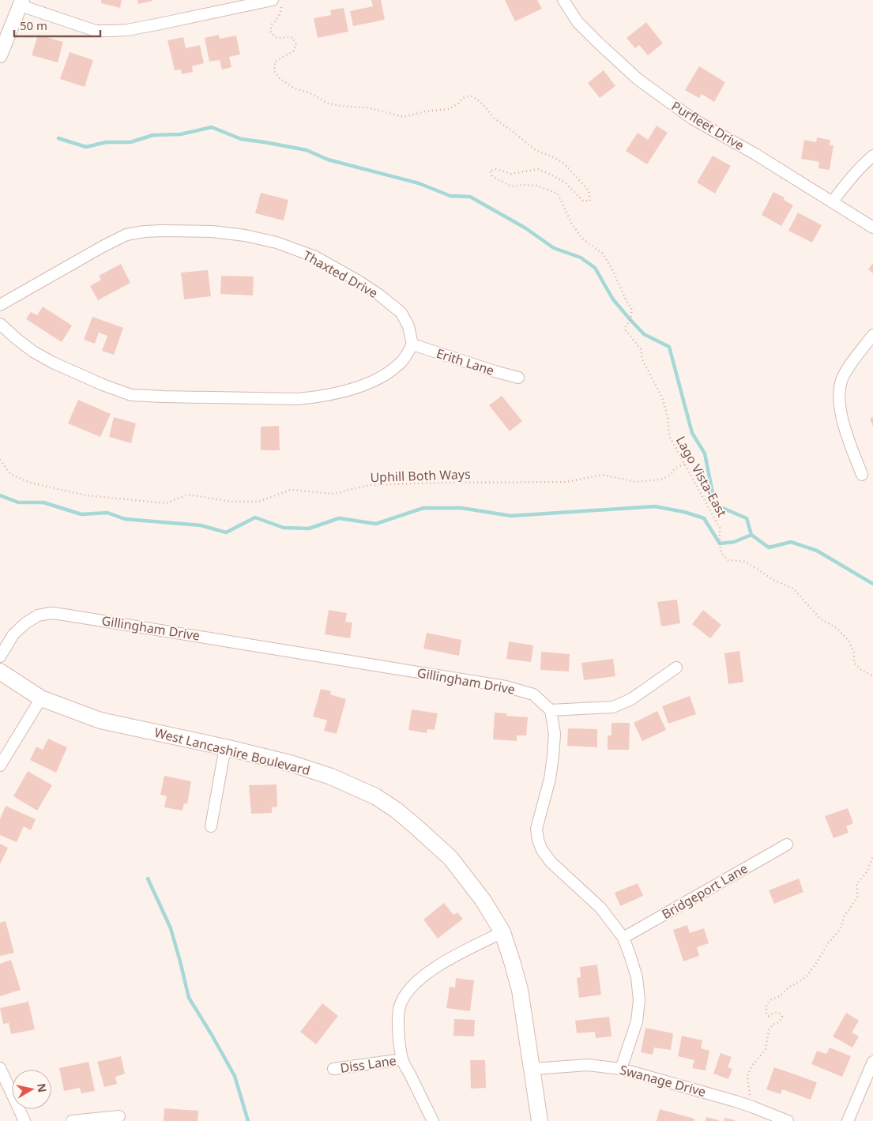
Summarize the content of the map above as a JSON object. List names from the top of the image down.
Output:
{
  "streets": {
    "main road": ["West Lancashire Boulevard"],
    "street": [
      "Purfleet Drive",
      "Thaxted Drive",
      "Erith Lane",
      "Gillingham Drive",
      "Bridgeport Lane",
      "Diss Lane",
      "Swanage Drive"
    ],
    "path": ["Uphill Both Ways", "Lago Vista-East"]
  },
  "crossings": [
    ["Thaxted Drive", "Erith Lane"],
    ["Uphill Both Ways", "Lago Vista-East"],
    ["West Lancashire Boulevard", "Swanage Drive"]
  ],
  "scale_bar": "50 m",
  "north": "right"
}
